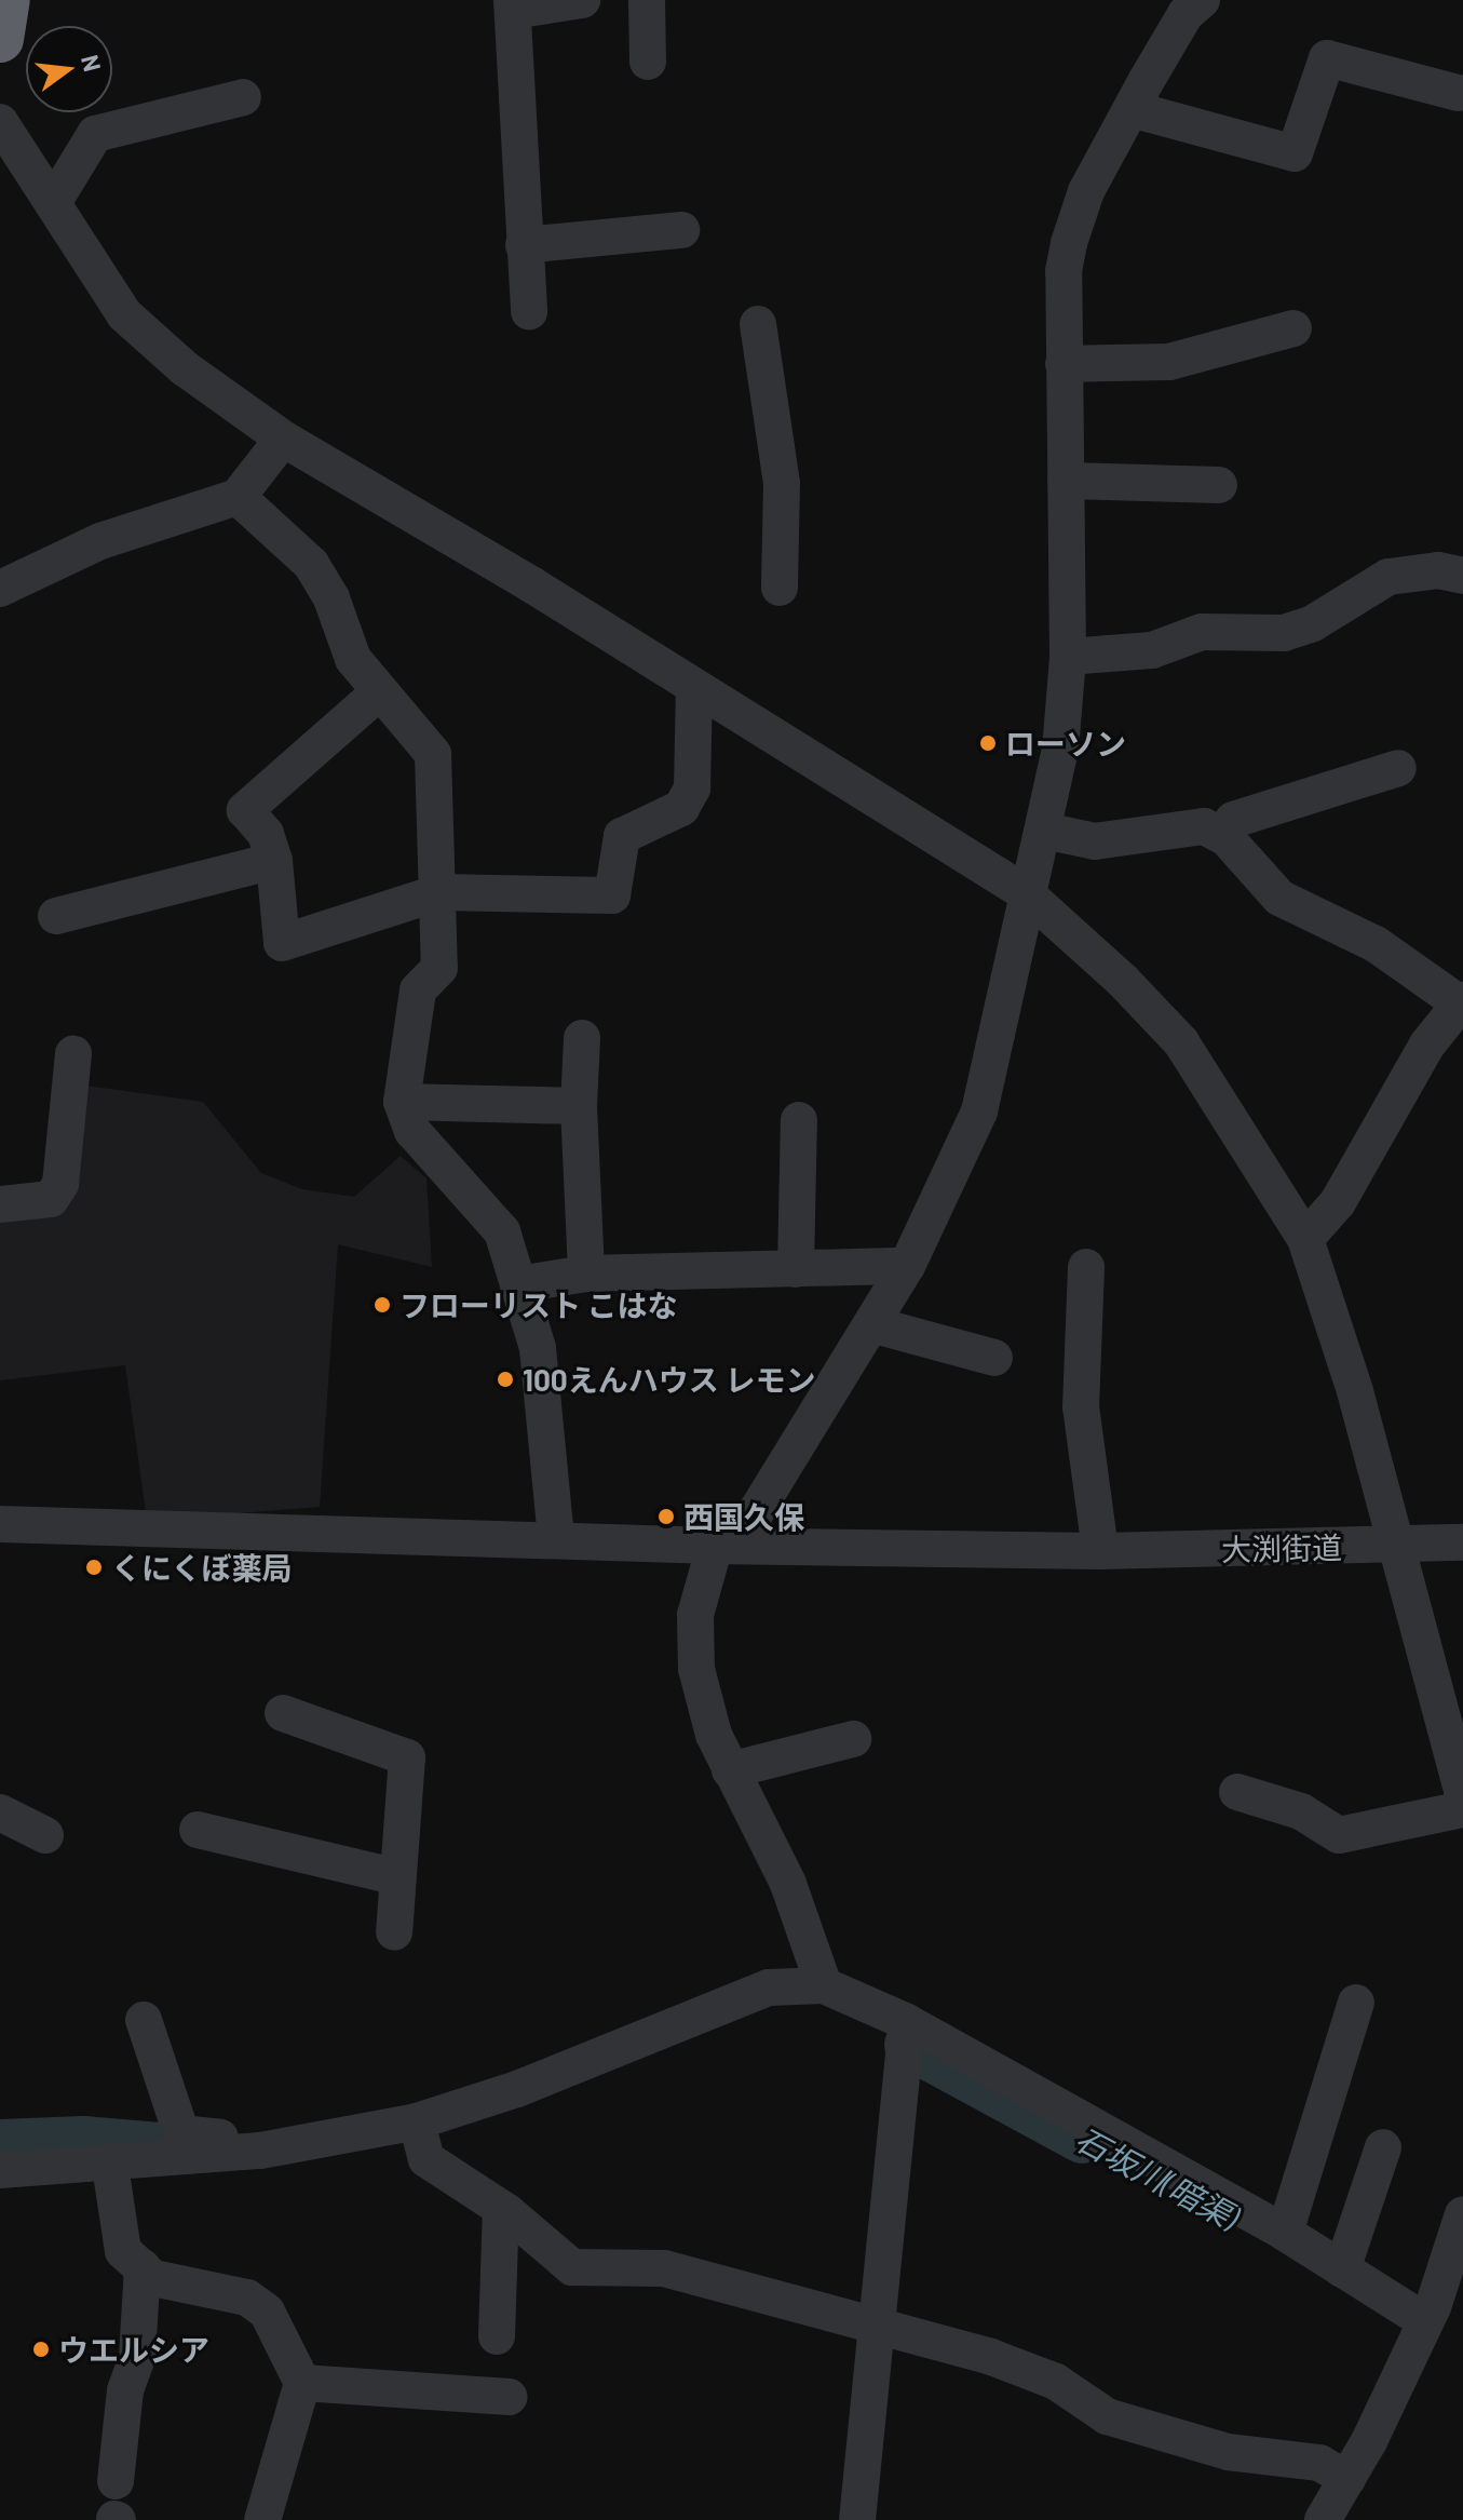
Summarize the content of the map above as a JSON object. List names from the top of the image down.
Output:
{
  "streets": {
    "street": ["大渕街道"]
  },
  "water": ["石坂川(暗渠)"],
  "places": [
    "ローソン",
    "フローリスト こはな",
    "100えんハウス レモン",
    "西国久保",
    "くにくぼ薬局",
    "ウエルシア"
  ],
  "north": "right"
}
